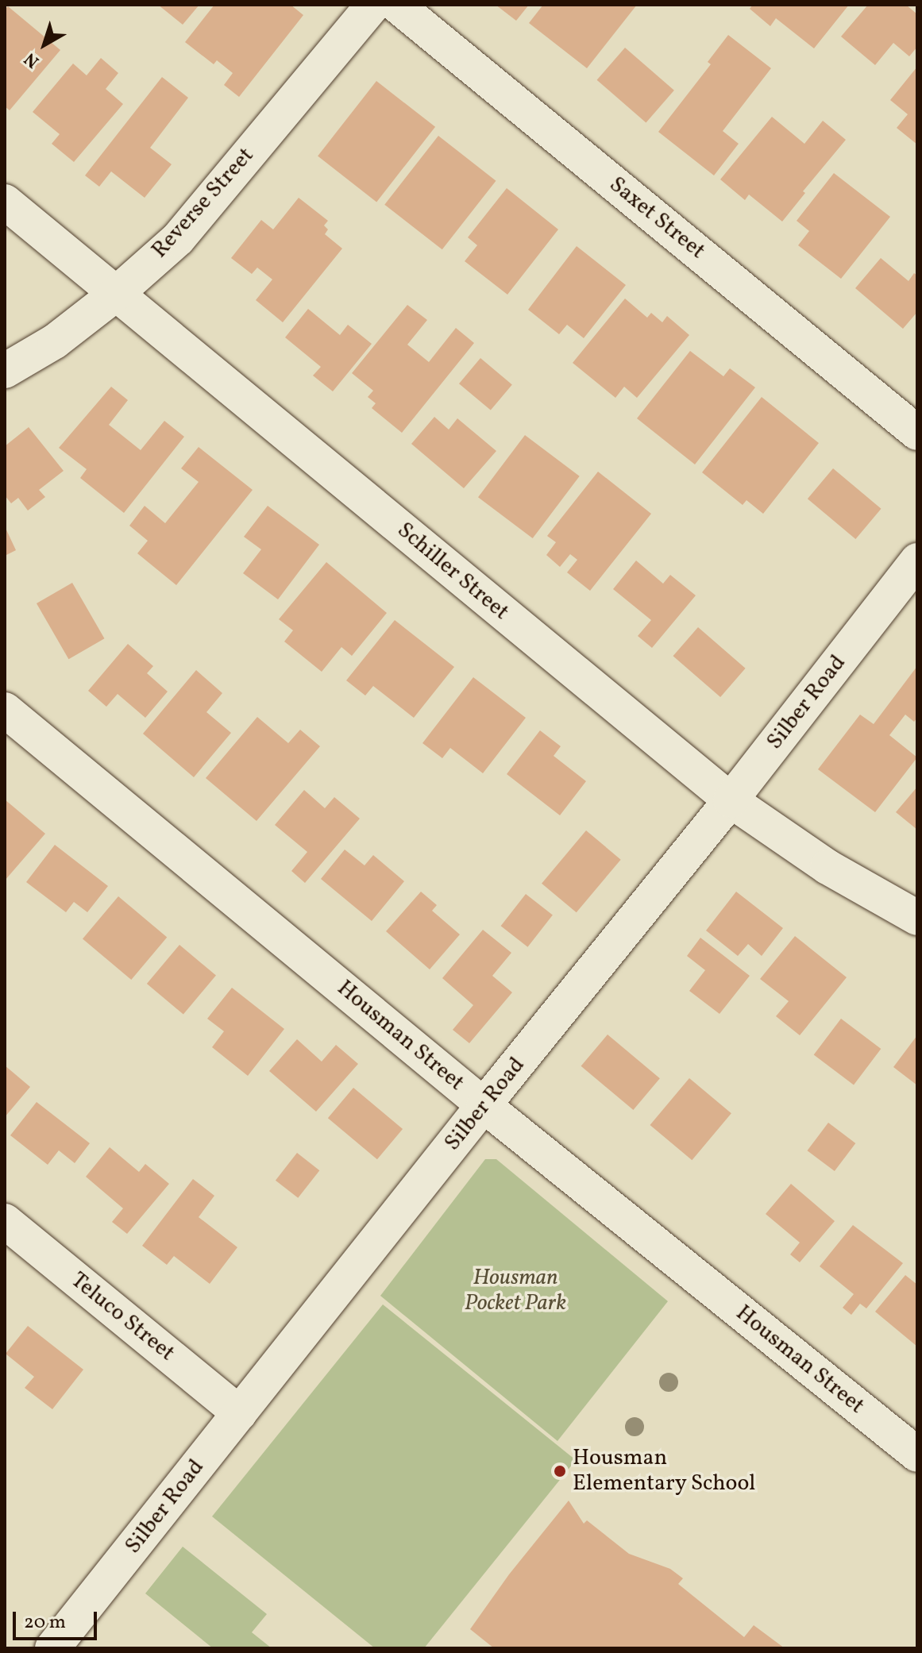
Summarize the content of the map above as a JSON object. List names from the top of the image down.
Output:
{
  "streets": {
    "street": [
      "Reverse Street",
      "Saxet Street",
      "Schiller Street",
      "Silber Road",
      "Housman Street",
      "Teluco Street"
    ]
  },
  "crossings": [
    ["Reverse Street", "Schiller Street"],
    ["Schiller Street", "Silber Road"],
    ["Silber Road", "Housman Street"],
    ["Silber Road", "Teluco Street"]
  ],
  "parks": ["Housman Pocket Park"],
  "places": ["Housman Elementary School"],
  "scale_bar": "20 m",
  "north": "bottom left"
}
